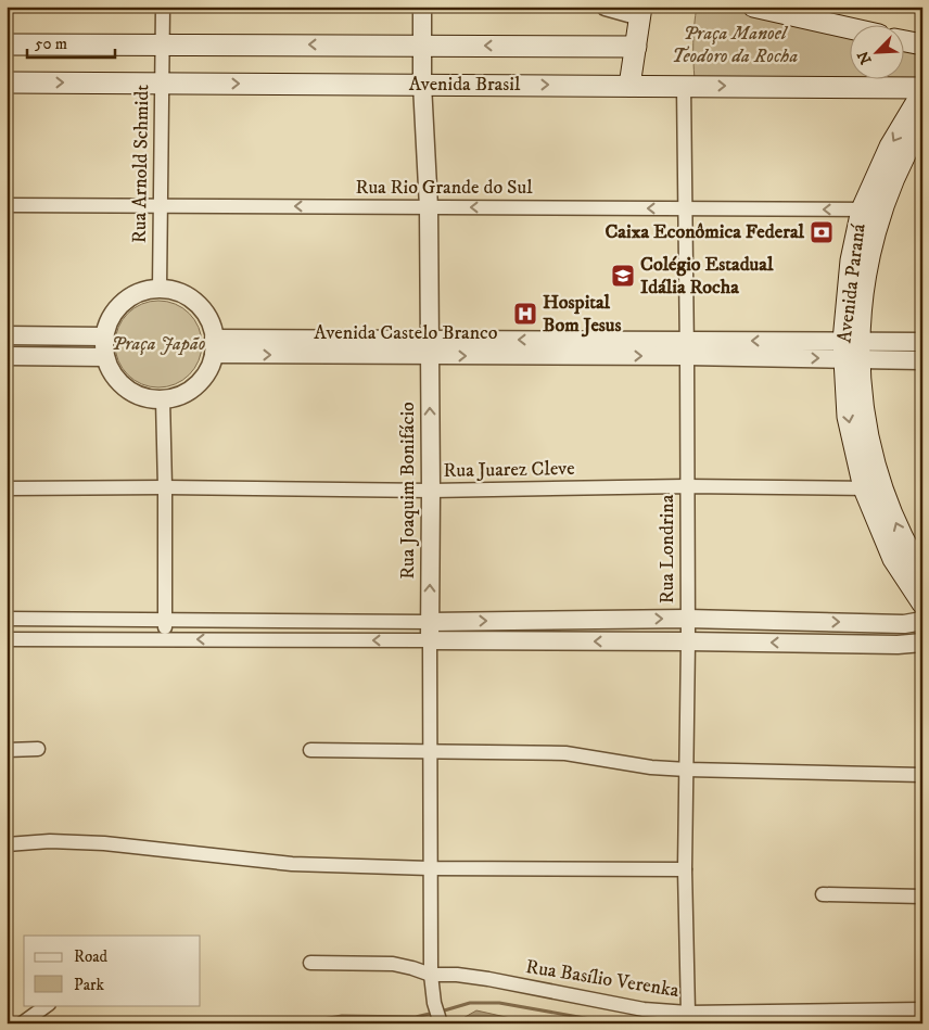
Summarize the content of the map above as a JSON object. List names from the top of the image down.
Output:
{
  "streets": {
    "main road": ["Avenida Brasil", "Avenida Paraná"],
    "street": [
      "Rua Arnold Schmidt",
      "Rua Rio Grande do Sul",
      "Avenida Castelo Branco",
      "Rua Juarez Cleve",
      "Rua Joaquim Bonifácio",
      "Rua Londrina",
      "Rua Basílio Verenka"
    ]
  },
  "crossings": [
    ["Avenida Brasil", "Rua Arnold Schmidt"],
    ["Avenida Brasil", "Rua Joaquim Bonifácio"],
    ["Avenida Brasil", "Rua Londrina"],
    ["Rua Arnold Schmidt", "Rua Rio Grande do Sul"],
    ["Rua Arnold Schmidt", "Avenida Castelo Branco"],
    ["Rua Rio Grande do Sul", "Avenida Paraná"],
    ["Rua Rio Grande do Sul", "Rua Joaquim Bonifácio"],
    ["Rua Rio Grande do Sul", "Rua Londrina"],
    ["Avenida Paraná", "Avenida Castelo Branco"],
    ["Avenida Paraná", "Rua Juarez Cleve"],
    ["Avenida Castelo Branco", "Rua Joaquim Bonifácio"],
    ["Avenida Castelo Branco", "Rua Londrina"],
    ["Rua Juarez Cleve", "Rua Joaquim Bonifácio"],
    ["Rua Juarez Cleve", "Rua Londrina"],
    ["Rua Joaquim Bonifácio", "Rua Basílio Verenka"],
    ["Rua Londrina", "Rua Basílio Verenka"]
  ],
  "one_way": ["Rua Rio Grande do Sul"],
  "parks": ["Praça Manoel Teodoro da Rocha", "Praça Japão"],
  "places": {
    "bank": ["Caixa Econômica Federal"],
    "school or university": ["Colégio Estadual Idália Rocha"],
    "hospital": ["Hospital Bom Jesus"]
  },
  "legend": ["Road", "Park"],
  "scale_bar": "50 m",
  "north": "bottom left"
}
